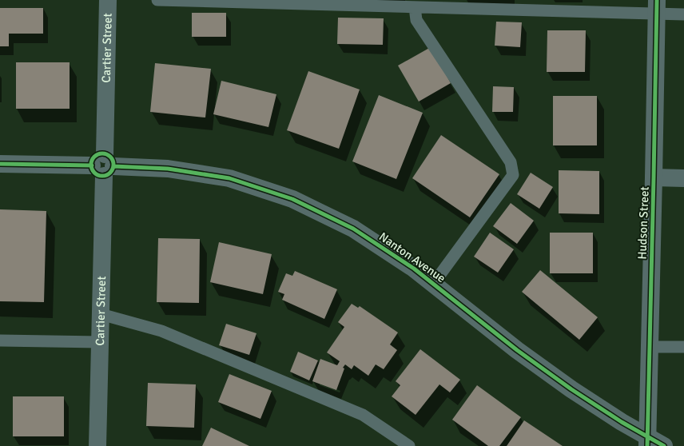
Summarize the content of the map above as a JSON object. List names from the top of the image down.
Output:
{
  "streets": {
    "street": ["Cartier Street", "Hudson Street", "Nanton Avenue"]
  },
  "crossings": [
    ["Cartier Street", "Nanton Avenue"],
    ["Hudson Street", "Nanton Avenue"]
  ]
}
